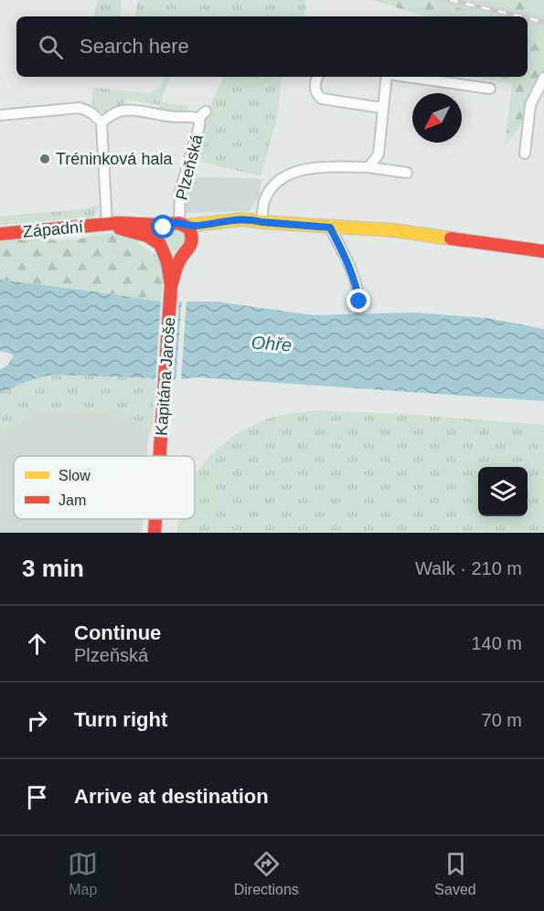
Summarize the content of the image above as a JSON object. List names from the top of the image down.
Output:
{
  "streets": {
    "street": ["Plzeňská", "Západní", "Kapitána Jaroše"]
  },
  "crossings": [
    ["Plzeňská", "Západní"],
    ["Plzeňská", "Kapitána Jaroše"],
    ["Západní", "Kapitána Jaroše"]
  ],
  "water": ["Ohře"],
  "places": ["Tréninková hala"],
  "legend": ["Slow", "Jam"],
  "north": "bottom left",
  "page": {
    "search": "Search here",
    "heading": ["3 min", "Walk · 210 m"],
    "list": [
      ["Continue", "Plzeňská", "140 m"],
      ["Turn right", "70 m"],
      "Arrive at destination"
    ],
    "nav": ["Map", "Directions", "Saved"]
  }
}
